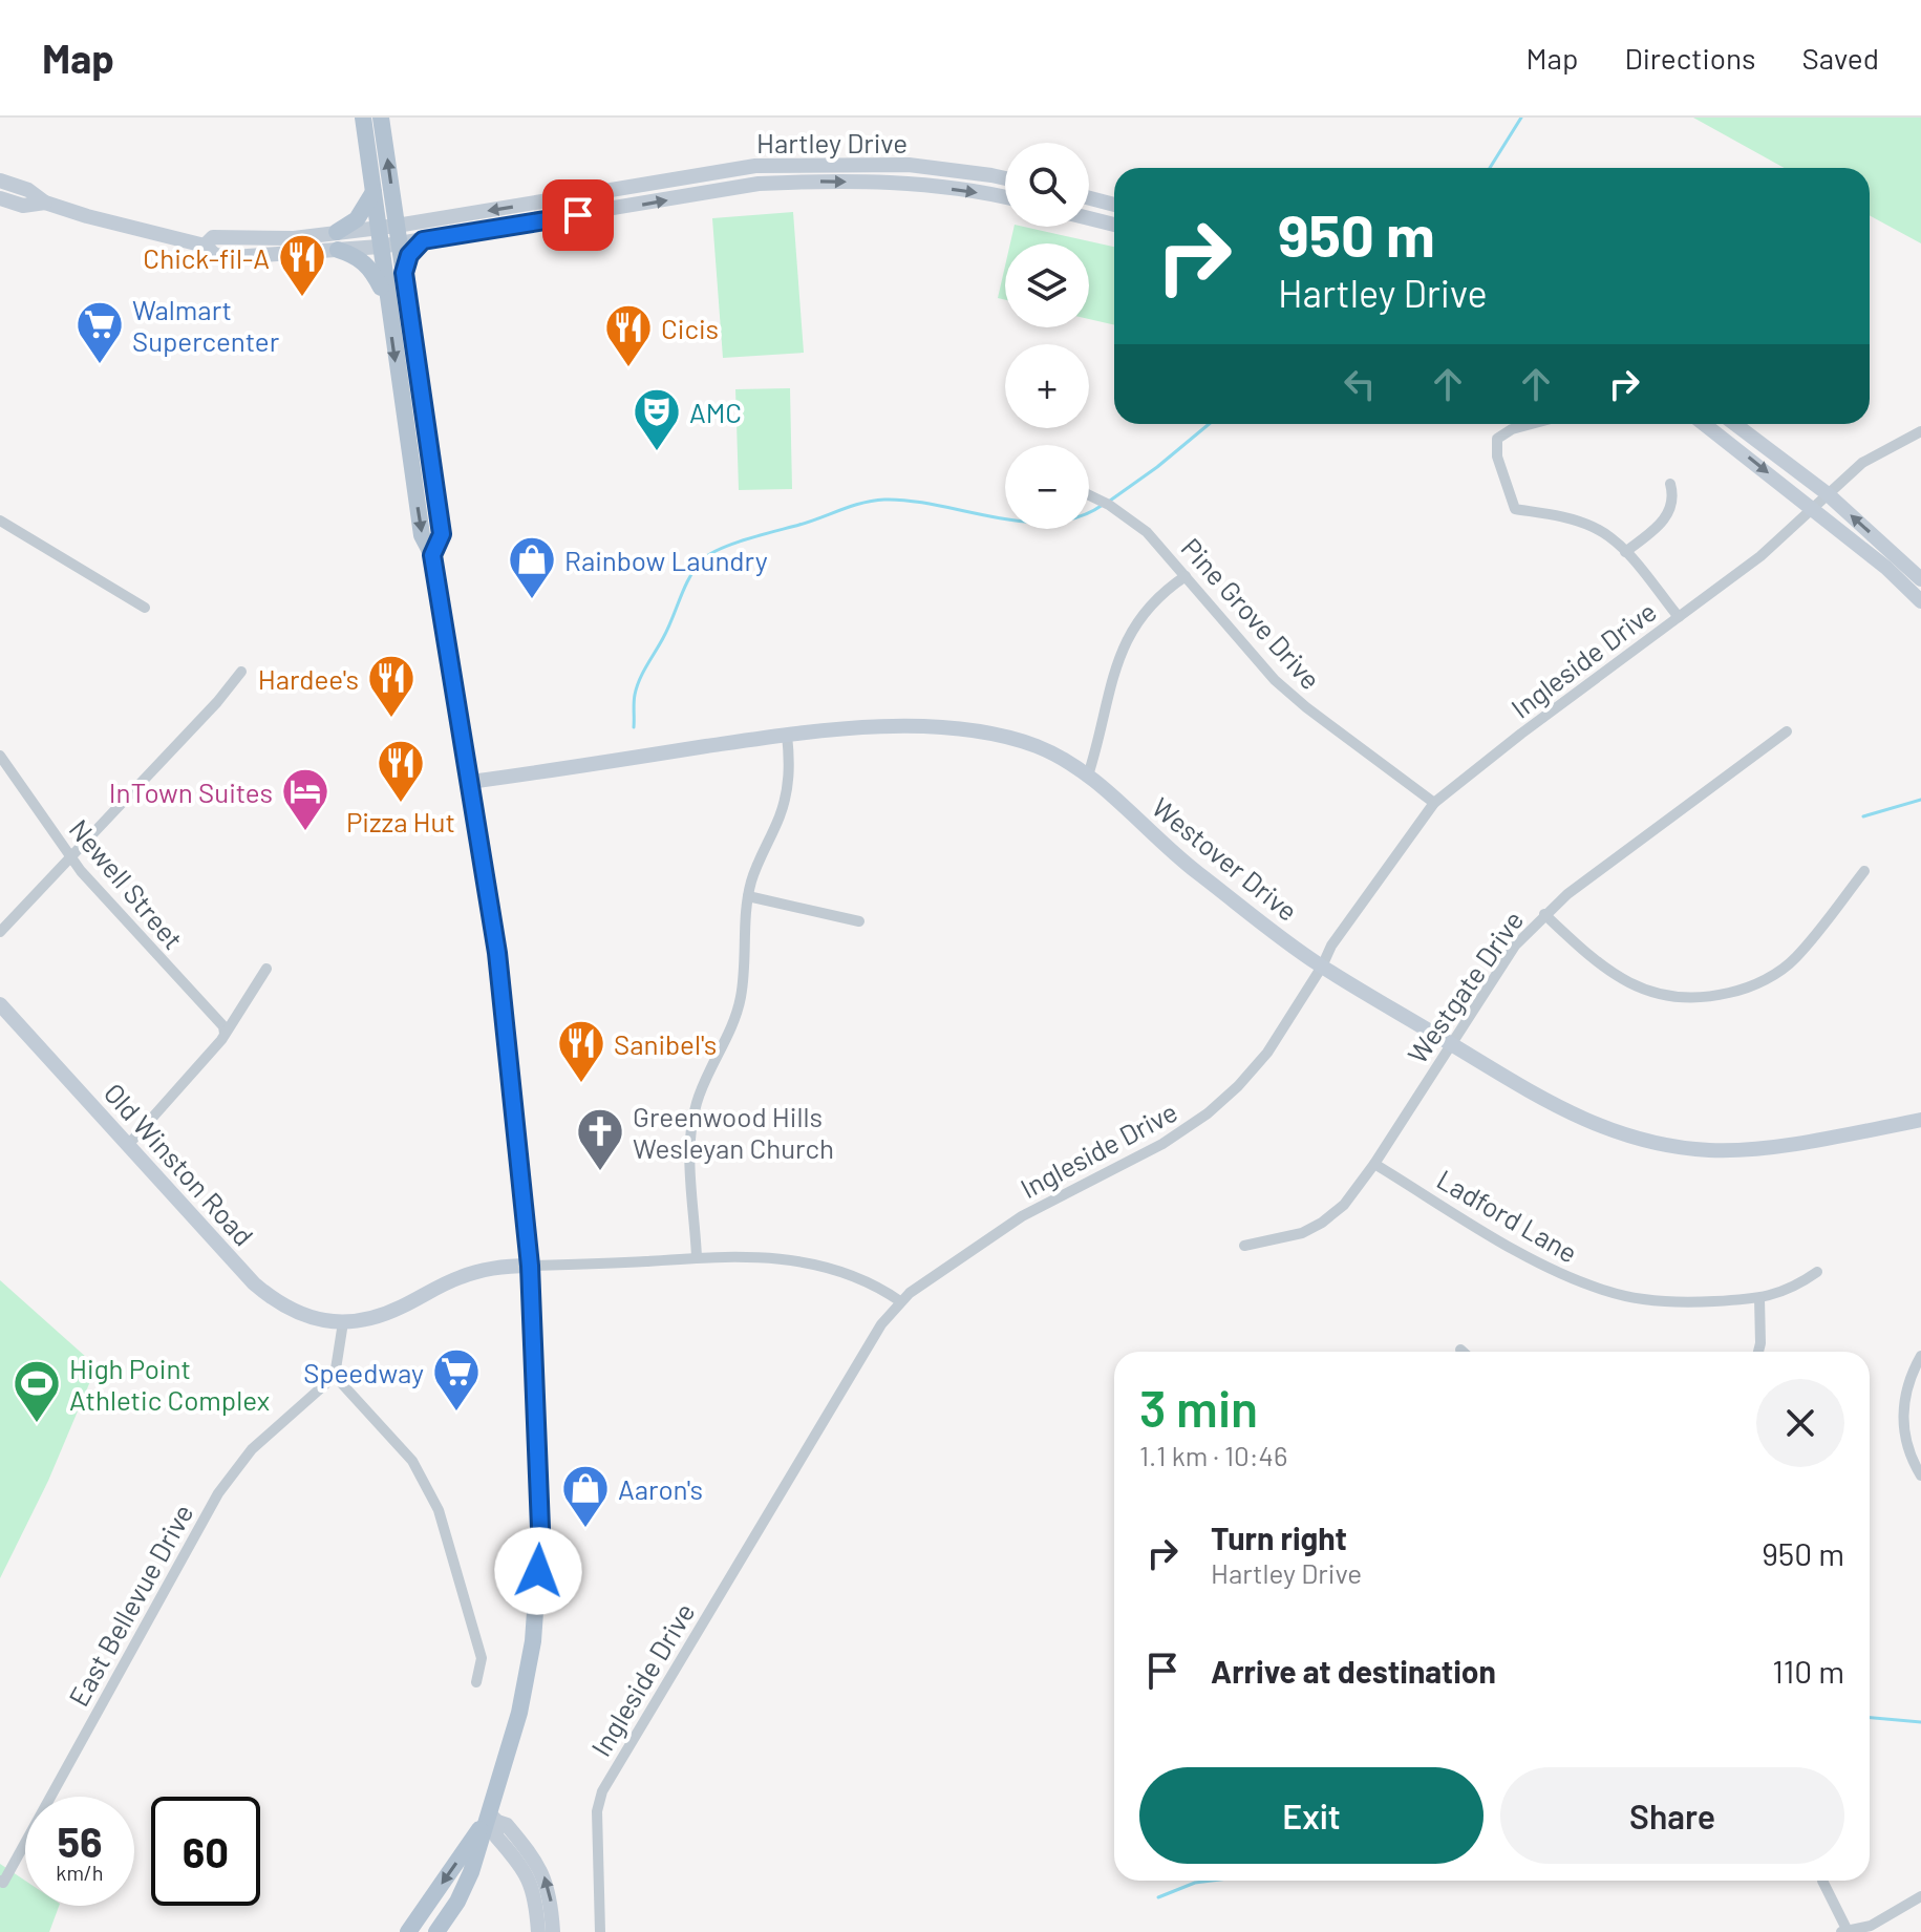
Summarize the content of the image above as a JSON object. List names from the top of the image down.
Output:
{
  "streets": {
    "street": [
      "Hartley Drive",
      "Pine Grove Drive",
      "Ingleside Drive",
      "Westover Drive",
      "Newell Street",
      "Westgate Drive",
      "Old Winston Road",
      "Ladford Lane",
      "East Bellevue Drive"
    ]
  },
  "crossings": [
    ["Pine Grove Drive", "Ingleside Drive"],
    ["Ingleside Drive", "Westover Drive"],
    ["Westover Drive", "Westgate Drive"],
    ["Westgate Drive", "Ladford Lane"]
  ],
  "places": {
    "restaurant": [
      "Chick-fil-A",
      "Cicis",
      "Hardee's",
      "Pizza Hut",
      "Sanibel's"
    ],
    "supermarket": ["Walmart Supercenter", "Speedway"],
    "theatre": ["AMC"],
    "shop": ["Rainbow Laundry", "Aaron's"],
    "hotel": ["InTown Suites"],
    "church": ["Greenwood Hills Wesleyan Church"],
    "sports": ["High Point Athletic Complex"]
  },
  "page": {
    "header": "Map",
    "nav": ["Map", "Directions", "Saved"],
    "map_buttons": ["+", "−"],
    "turn": ["950 m", "Hartley Drive"],
    "heading": ["3 min", "1.1 km · 10:46"],
    "list": [
      {
        "name": "Turn right",
        "note": "Hartley Drive",
        "value": "950 m"
      },
      {
        "name": "Arrive at destination",
        "value": "110 m"
      }
    ],
    "buttons": ["Exit", "Share"],
    "speed": "56 km/h",
    "limit": "60"
  }
}
